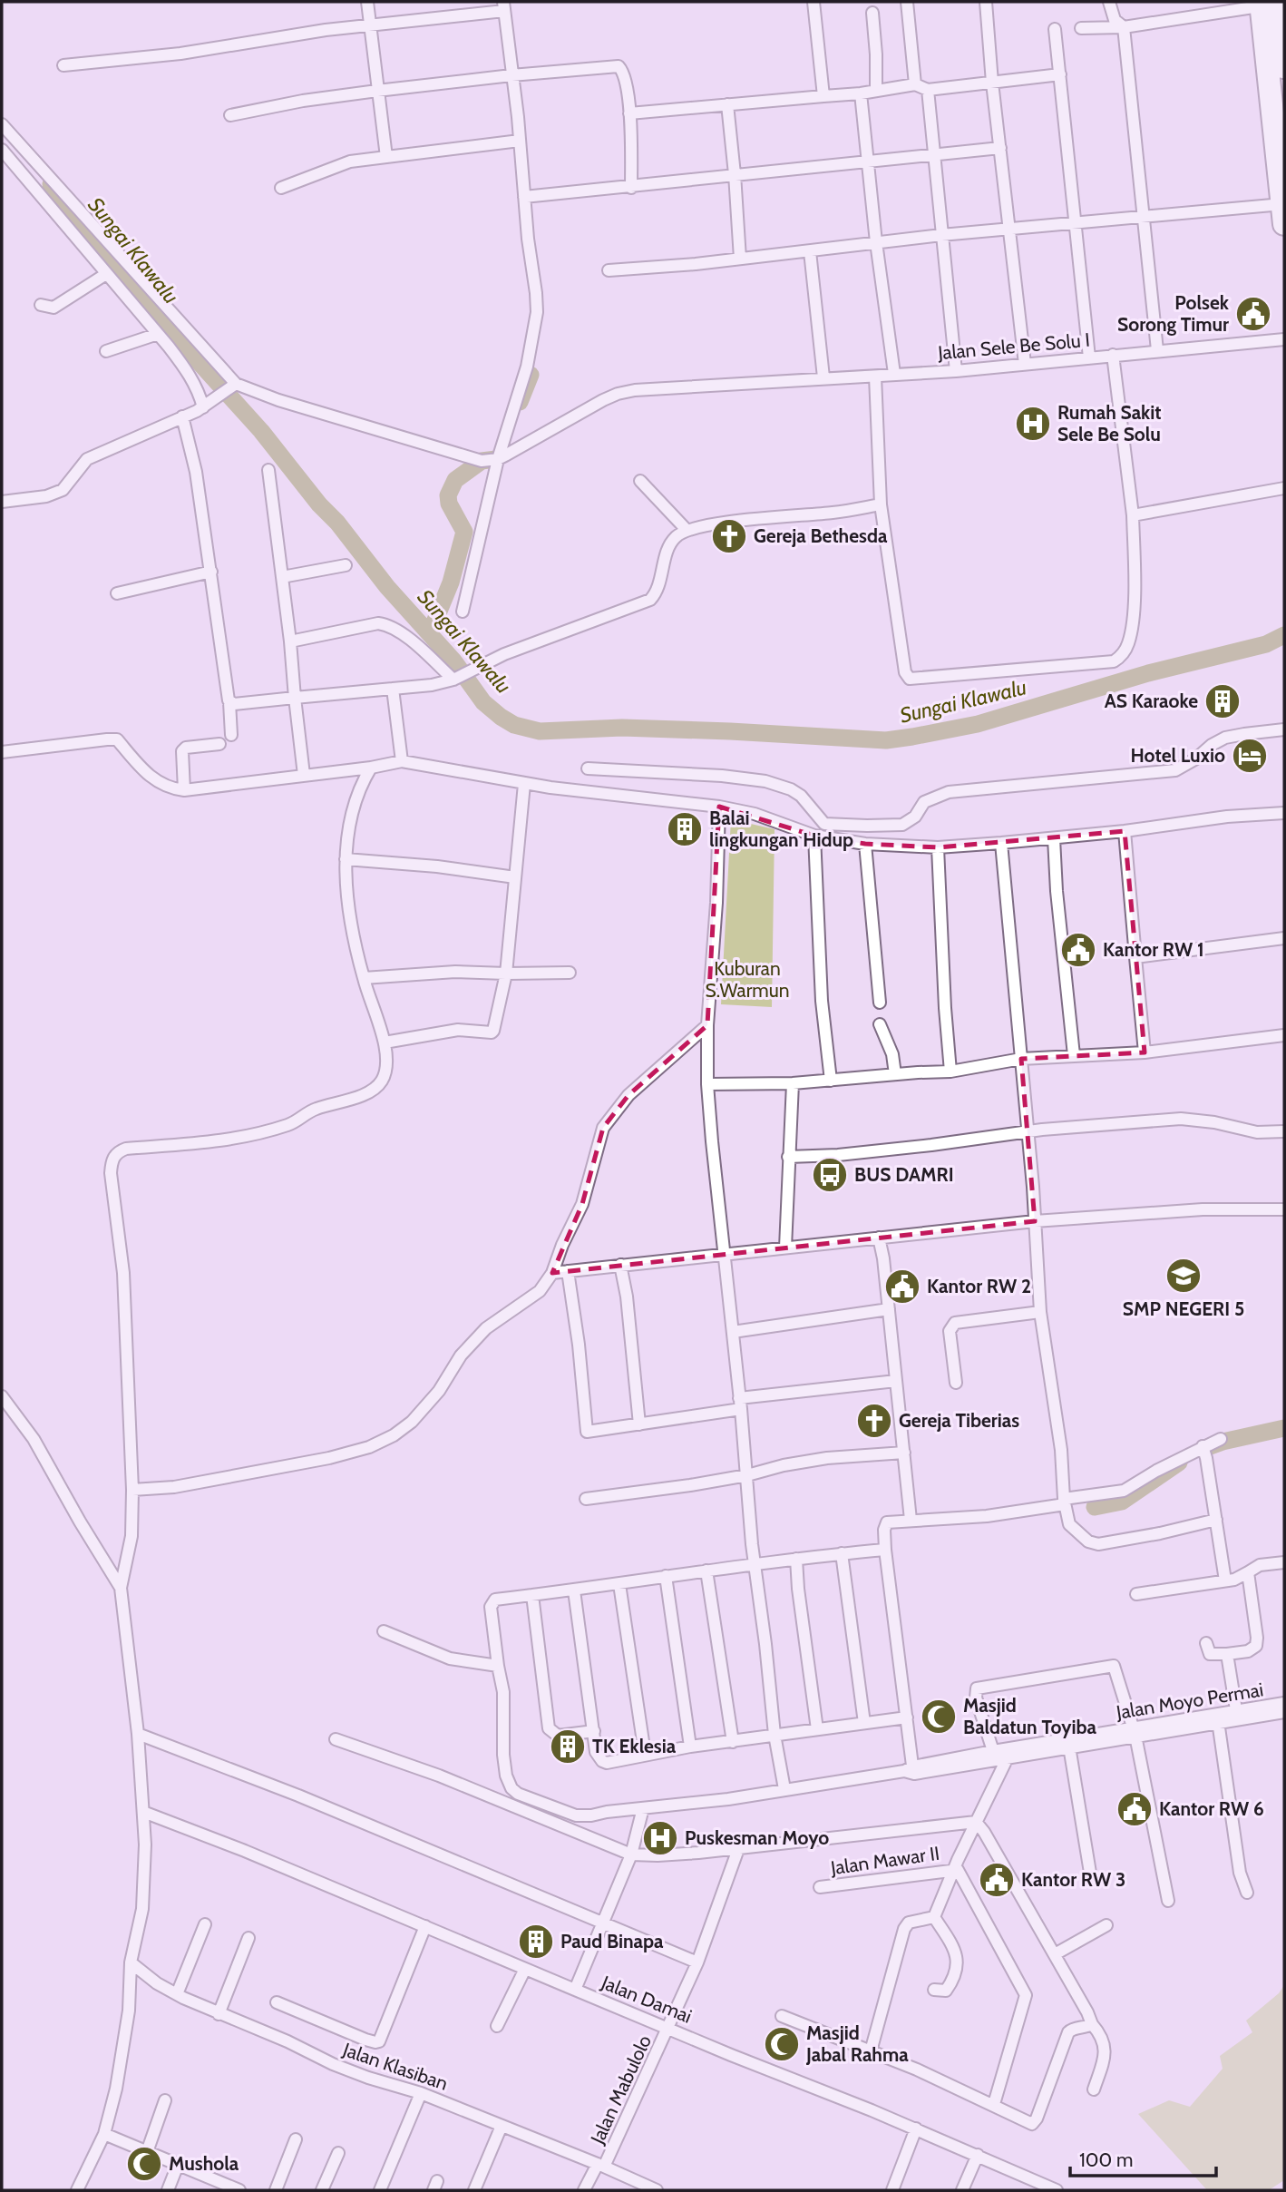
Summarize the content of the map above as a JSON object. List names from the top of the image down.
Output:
{
  "streets": {
    "street": [
      "Jalan Sele Be Solu I",
      "Jalan Moyo Permai",
      "Jalan Mawar II",
      "Jalan Damai",
      "Jalan Klasiban",
      "Jalan Mabulolo"
    ]
  },
  "crossings": [
    ["Jalan Damai", "Jalan Mabulolo"],
    ["Jalan Klasiban", "Jalan Mabulolo"]
  ],
  "water": ["Sungai Klawalu"],
  "parks": ["Kuburan S.Warmun"],
  "places": {
    "public building": [
      "Polsek Sorong Timur",
      "Kantor RW 1",
      "Kantor RW 2",
      "Kantor RW 6",
      "Kantor RW 3"
    ],
    "hospital": ["Rumah Sakit Sele Be Solu", "Puskesman Moyo"],
    "church": ["Gereja Bethesda", "Gereja Tiberias"],
    "building": [
      "AS Karaoke",
      "Balai lingkungan Hidup",
      "TK Eklesia",
      "Paud Binapa"
    ],
    "hotel": ["Hotel Luxio"],
    "bus stop": ["BUS DAMRI"],
    "school or university": ["SMP NEGERI 5"],
    "mosque": ["Masjid Baldatun Toyiba", "Masjid Jabal Rahma", "Mushola"]
  },
  "scale_bar": "100 m"
}
